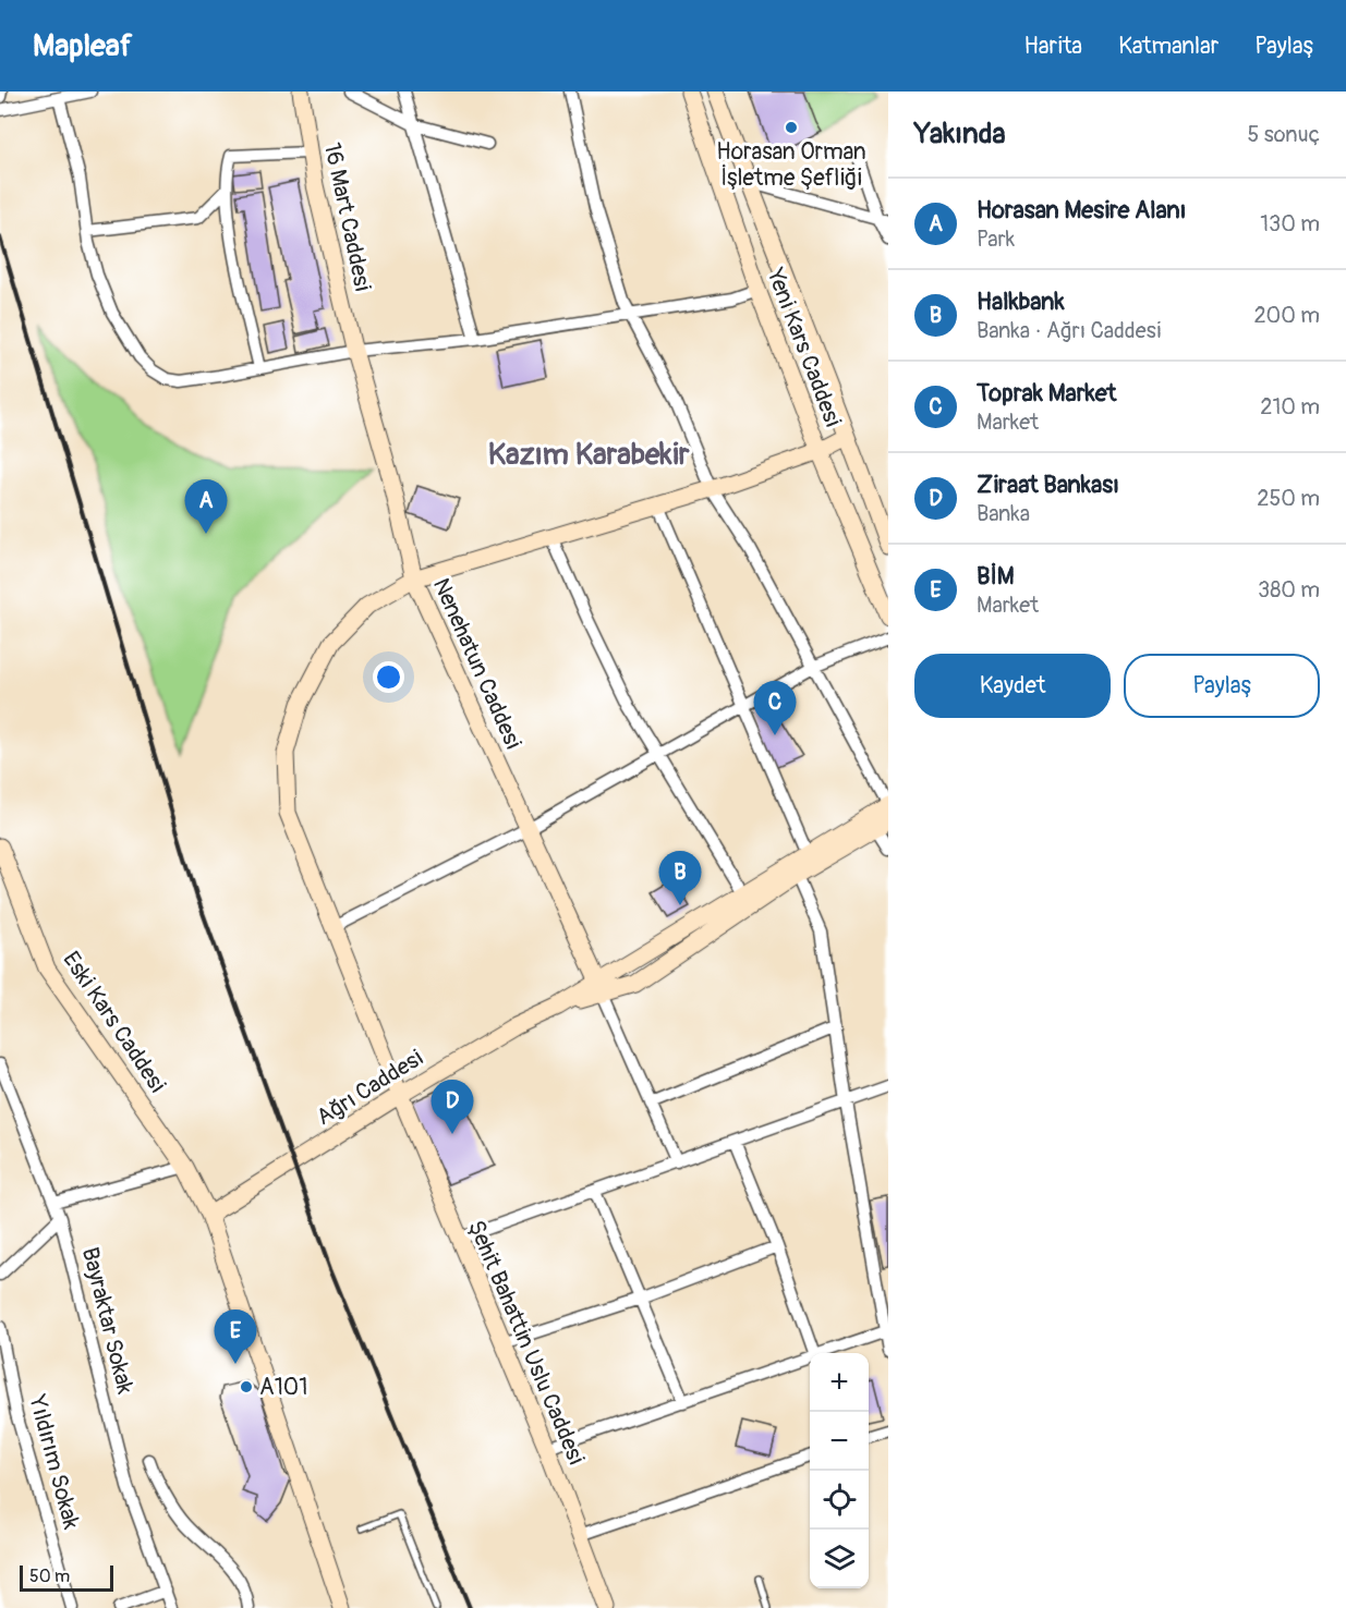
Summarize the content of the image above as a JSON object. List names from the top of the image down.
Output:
{
  "streets": {
    "street": [
      "16 Mart Caddesi",
      "Yeni Kars Caddesi",
      "Nenehatun Caddesi",
      "Eski Kars Caddesi",
      "Ağrı Caddesi",
      "Bayraktar Sokak",
      "Şehit Bahattin Uslu Caddesi",
      "Yıldırım Sokak"
    ]
  },
  "crossings": [
    ["16 Mart Caddesi", "Nenehatun Caddesi"],
    ["Yeni Kars Caddesi", "Şehit Bahattin Uslu Caddesi"],
    ["Nenehatun Caddesi", "Ağrı Caddesi"],
    ["Nenehatun Caddesi", "Şehit Bahattin Uslu Caddesi"],
    ["Eski Kars Caddesi", "Ağrı Caddesi"],
    ["Ağrı Caddesi", "Şehit Bahattin Uslu Caddesi"]
  ],
  "districts": ["Kazım Karabekir"],
  "places": ["Horasan Orman İşletme Şefliği", "A101"],
  "scale_bar": "50 m",
  "page": {
    "header": "Mapleaf",
    "nav": ["Harita", "Katmanlar", "Paylaş"],
    "heading": ["Yakında", "5 sonuç"],
    "list": [
      {
        "mark": "A",
        "name": "Horasan Mesire Alanı",
        "note": "Park",
        "value": "130 m"
      },
      {
        "mark": "B",
        "name": "Halkbank",
        "note": "Banka · Ağrı Caddesi",
        "value": "200 m"
      },
      {
        "mark": "C",
        "name": "Toprak Market",
        "note": "Market",
        "value": "210 m"
      },
      {
        "mark": "D",
        "name": "Ziraat Bankası",
        "note": "Banka",
        "value": "250 m"
      },
      {
        "mark": "E",
        "name": "BİM",
        "note": "Market",
        "value": "380 m"
      }
    ],
    "pins": [
      "A",
      "C",
      "B",
      "D",
      "E"
    ],
    "buttons": ["Kaydet", "Paylaş"],
    "map_buttons": ["+", "−"],
    "scale": "50 m"
  }
}
